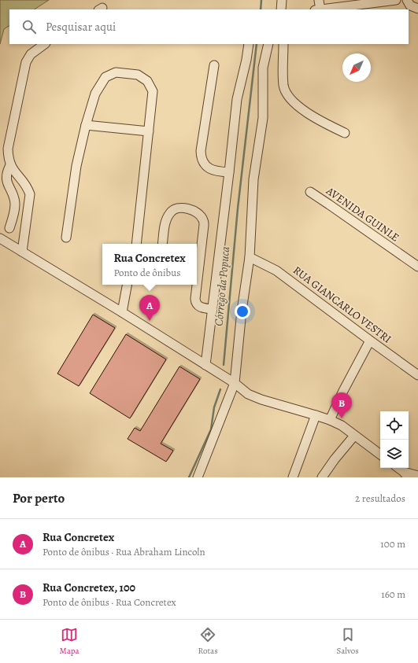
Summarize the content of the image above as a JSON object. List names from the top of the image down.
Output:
{
  "streets": {
    "street": ["AVENIDA GUINLE", "RUA GIANCARLO VESTRI"]
  },
  "water": ["Córrego da Popuca"],
  "north": "bottom left",
  "page": {
    "search": "Pesquisar aqui",
    "popup": ["Rua Concretex", "Ponto de ônibus"],
    "pins": ["A", "B"],
    "heading": ["Por perto", "2 resultados"],
    "list": [
      {
        "mark": "A",
        "name": "Rua Concretex",
        "note": "Ponto de ônibus · Rua Abraham Lincoln",
        "value": "100 m"
      },
      {
        "mark": "B",
        "name": "Rua Concretex, 100",
        "note": "Ponto de ônibus · Rua Concretex",
        "value": "160 m"
      }
    ],
    "nav": ["Mapa", "Rotas", "Salvos"]
  }
}
